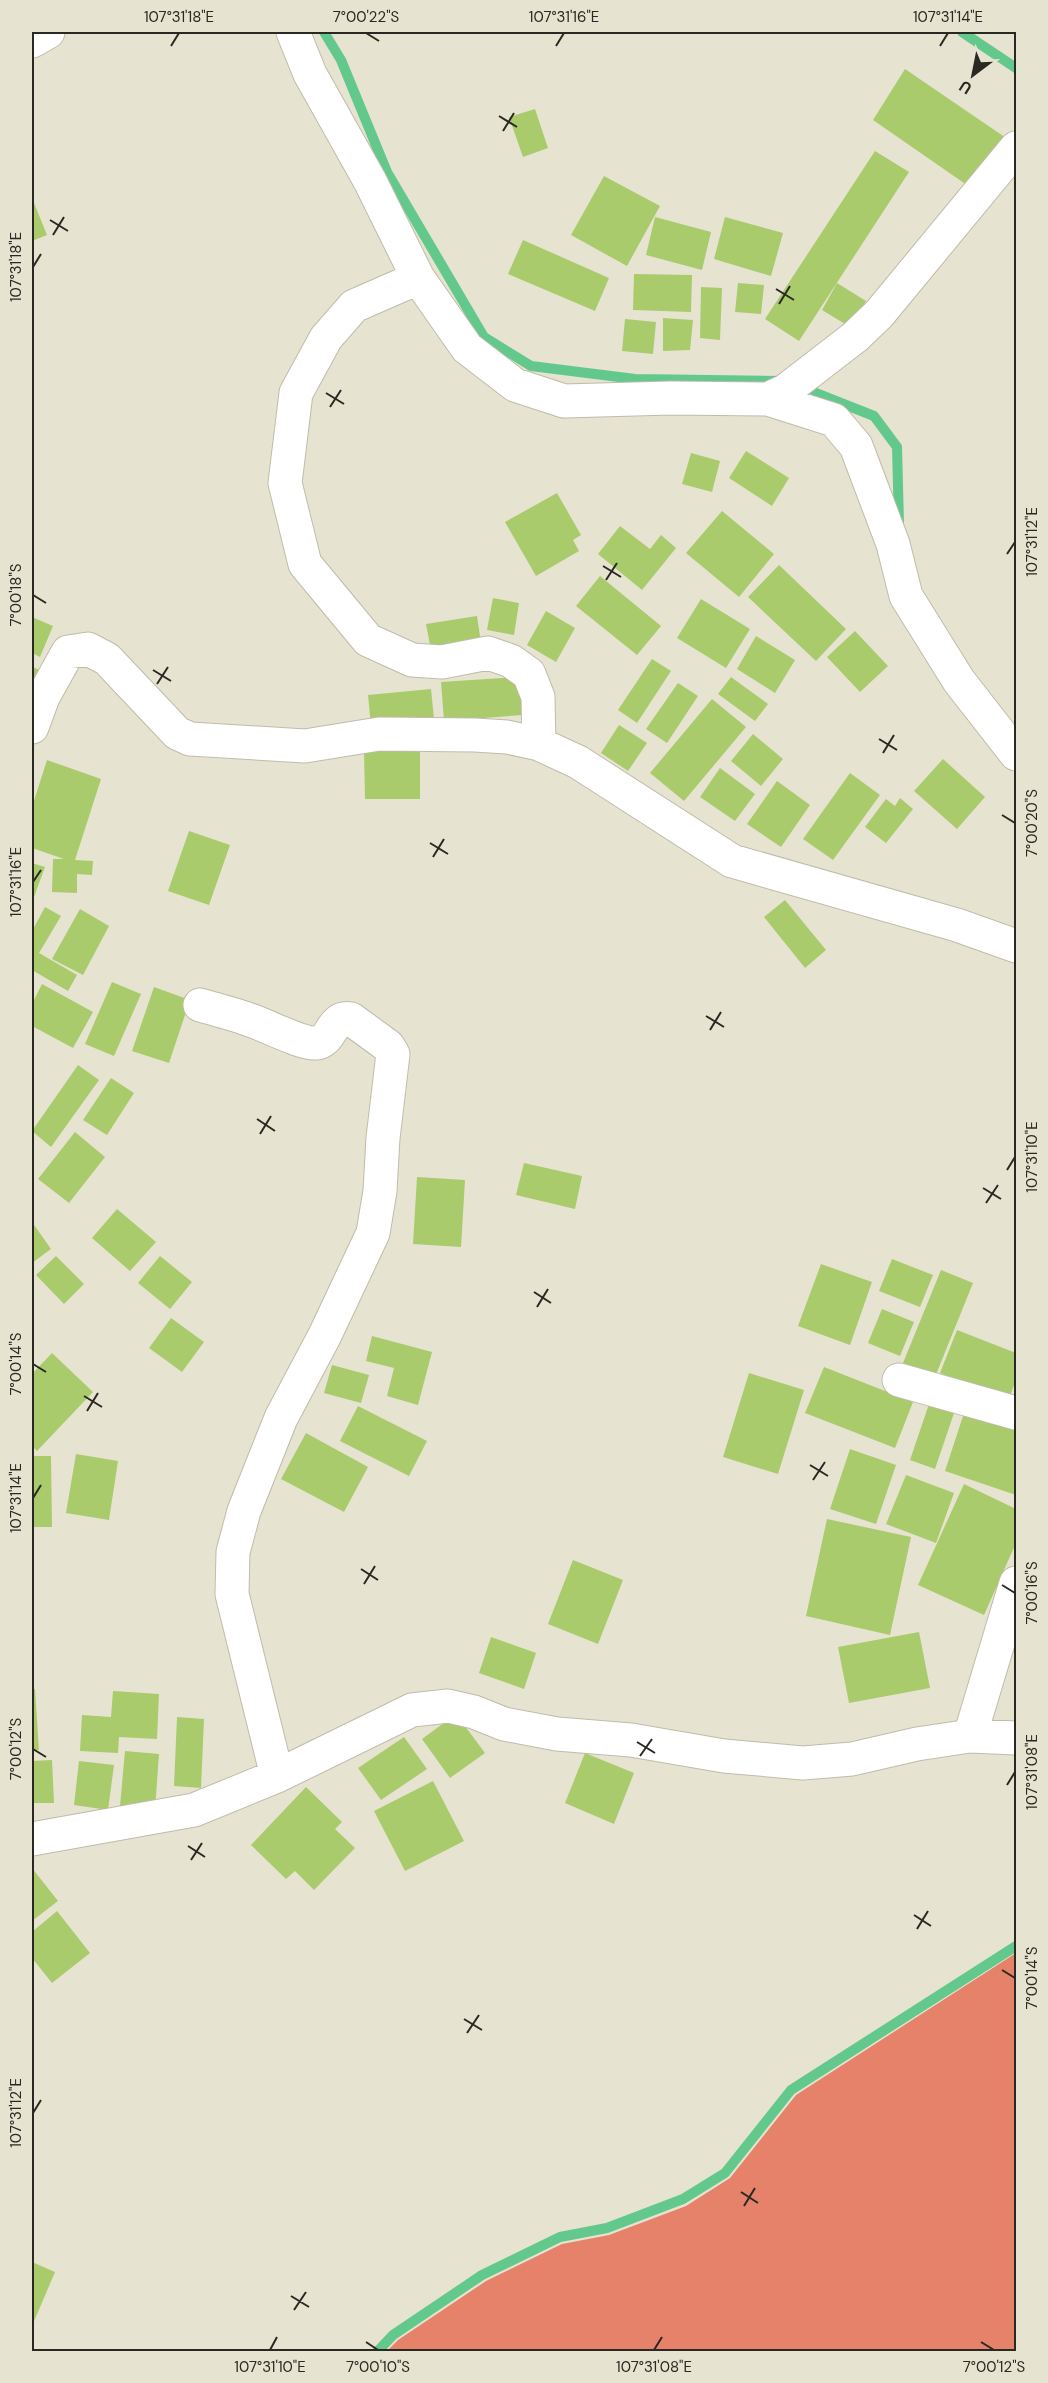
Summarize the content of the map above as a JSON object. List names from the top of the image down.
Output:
{
  "north": "bottom left",
  "coordinates": [
    "107°31'18\"E",
    "7°00'22\"S",
    "107°31'16\"E",
    "107°31'14\"E",
    "107°31'12\"E",
    "7°00'18\"S",
    "7°00'20\"S",
    "107°31'10\"E",
    "7°00'14\"S",
    "7°00'16\"S",
    "7°00'12\"S",
    "107°31'08\"E",
    "7°00'10\"S"
  ]
}
